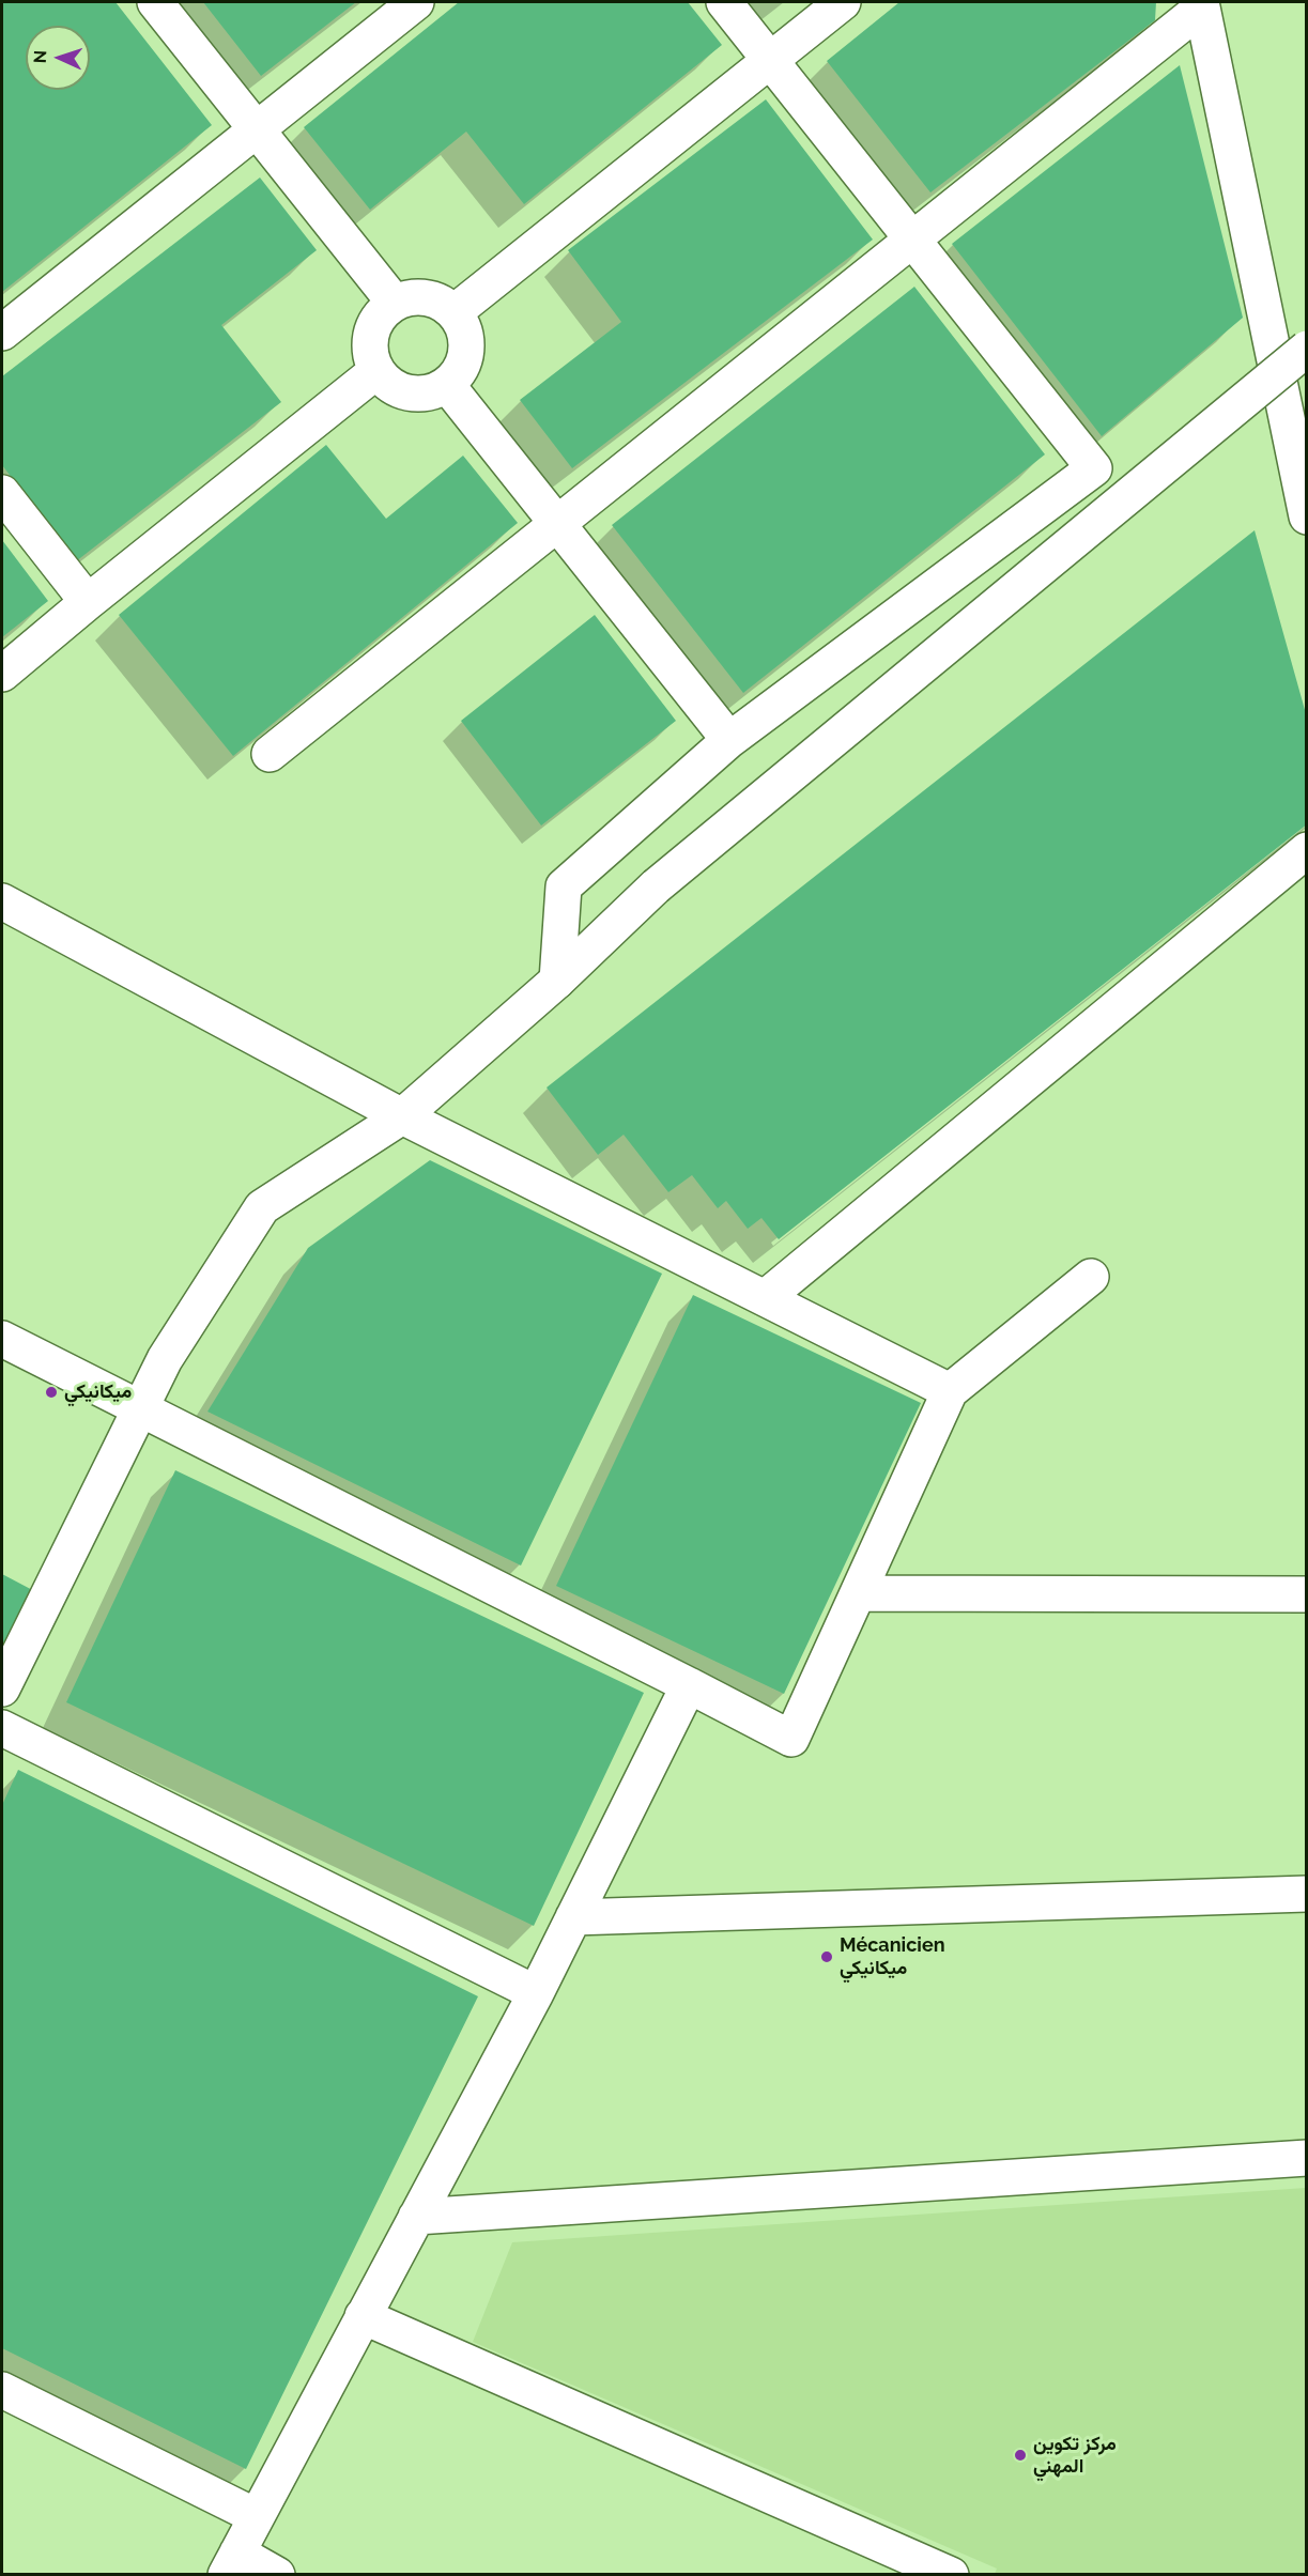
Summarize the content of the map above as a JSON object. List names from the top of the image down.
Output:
{
  "places": ["ميكانيكي", "Mécanicien ميكانيكي", "مركز تكوين المهني"],
  "north": "left"
}
